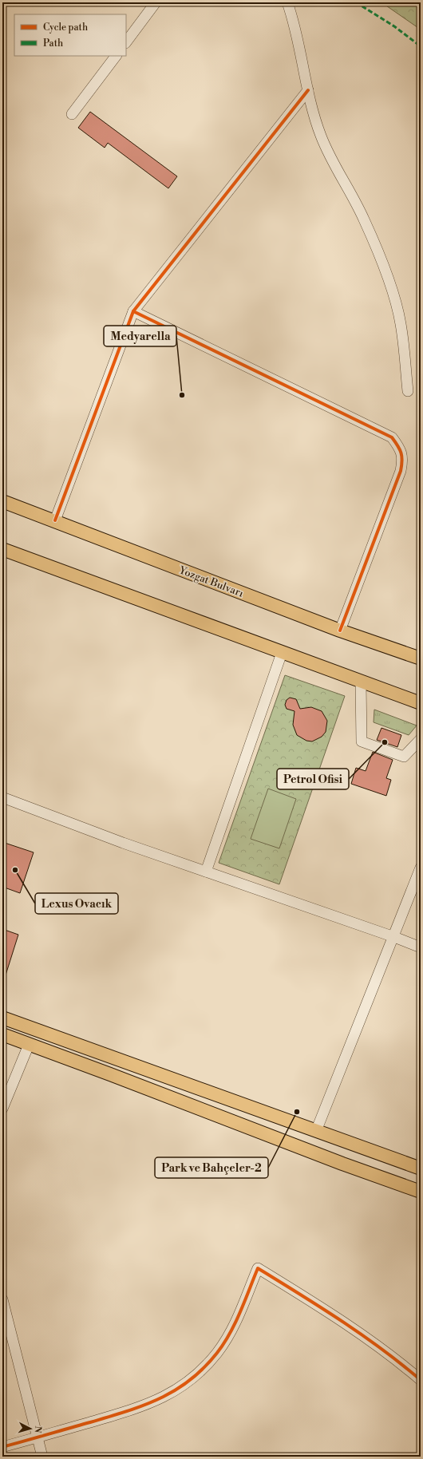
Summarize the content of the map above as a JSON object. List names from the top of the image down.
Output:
{
  "streets": {
    "main road": ["Yozgat Bulvarı"]
  },
  "places": [
    "Medyarella",
    "Petrol Ofisi",
    "Lexus Ovacık",
    "Park ve Bahçeler-2"
  ],
  "legend": ["Cycle path", "Path"],
  "north": "right"
}
